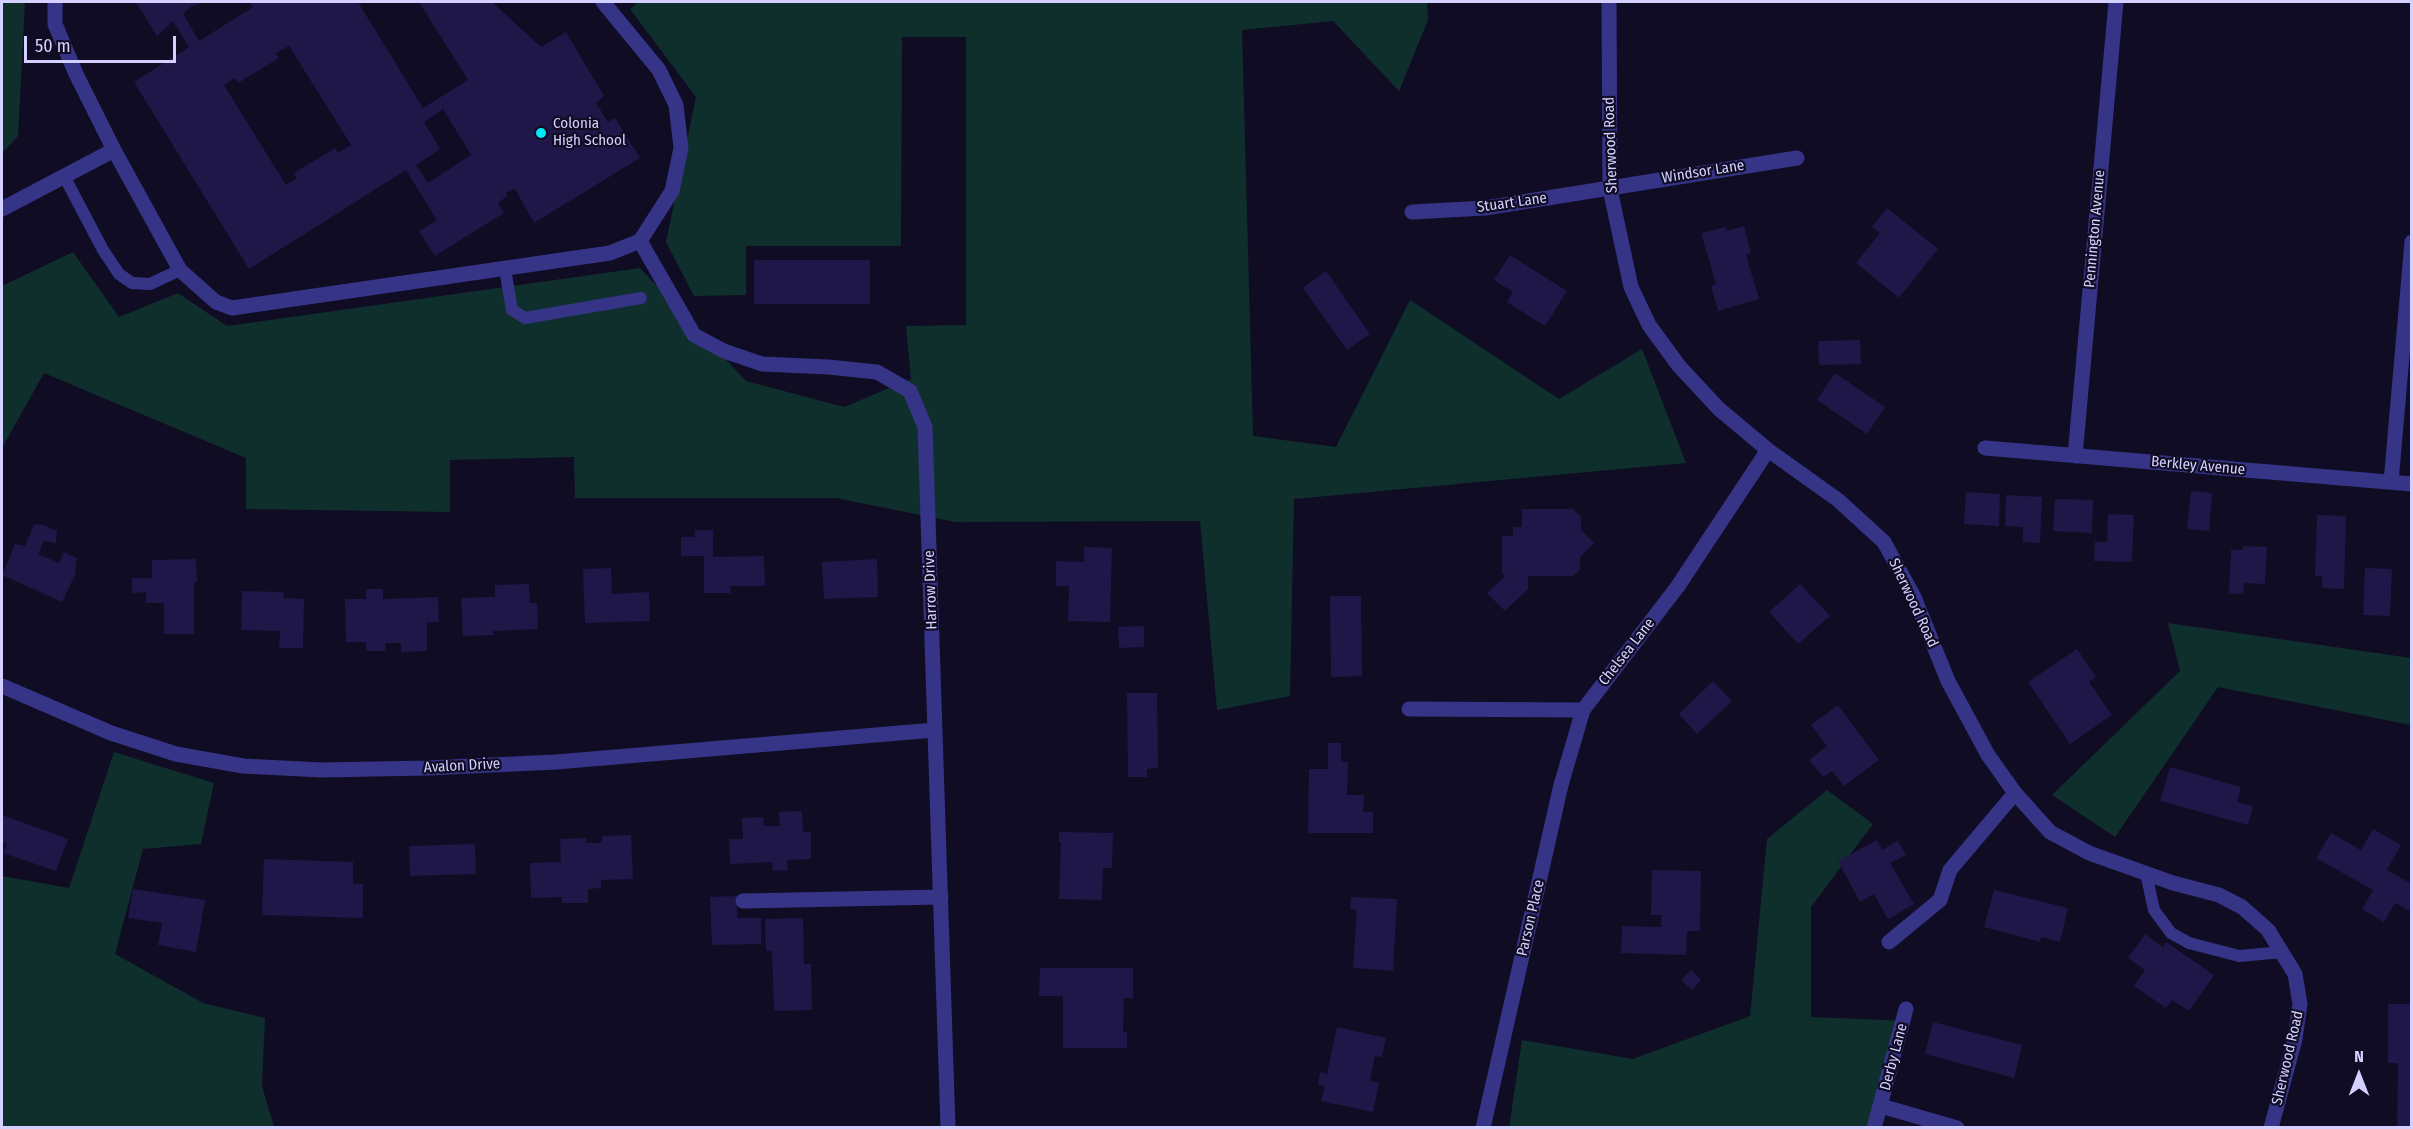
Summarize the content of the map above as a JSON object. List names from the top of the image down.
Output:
{
  "streets": {
    "street": [
      "Sherwood Road",
      "Windsor Lane",
      "Stuart Lane",
      "Pennington Avenue",
      "Berkley Avenue",
      "Harrow Drive",
      "Chelsea Lane",
      "Avalon Drive",
      "Parson Place",
      "Derby Lane"
    ]
  },
  "crossings": [
    ["Sherwood Road", "Windsor Lane"],
    ["Sherwood Road", "Stuart Lane"],
    ["Sherwood Road", "Chelsea Lane"],
    ["Windsor Lane", "Stuart Lane"],
    ["Pennington Avenue", "Berkley Avenue"],
    ["Harrow Drive", "Avalon Drive"],
    ["Chelsea Lane", "Parson Place"]
  ],
  "places": ["Colonia High School"],
  "scale_bar": "50 m",
  "north": "top"
}
